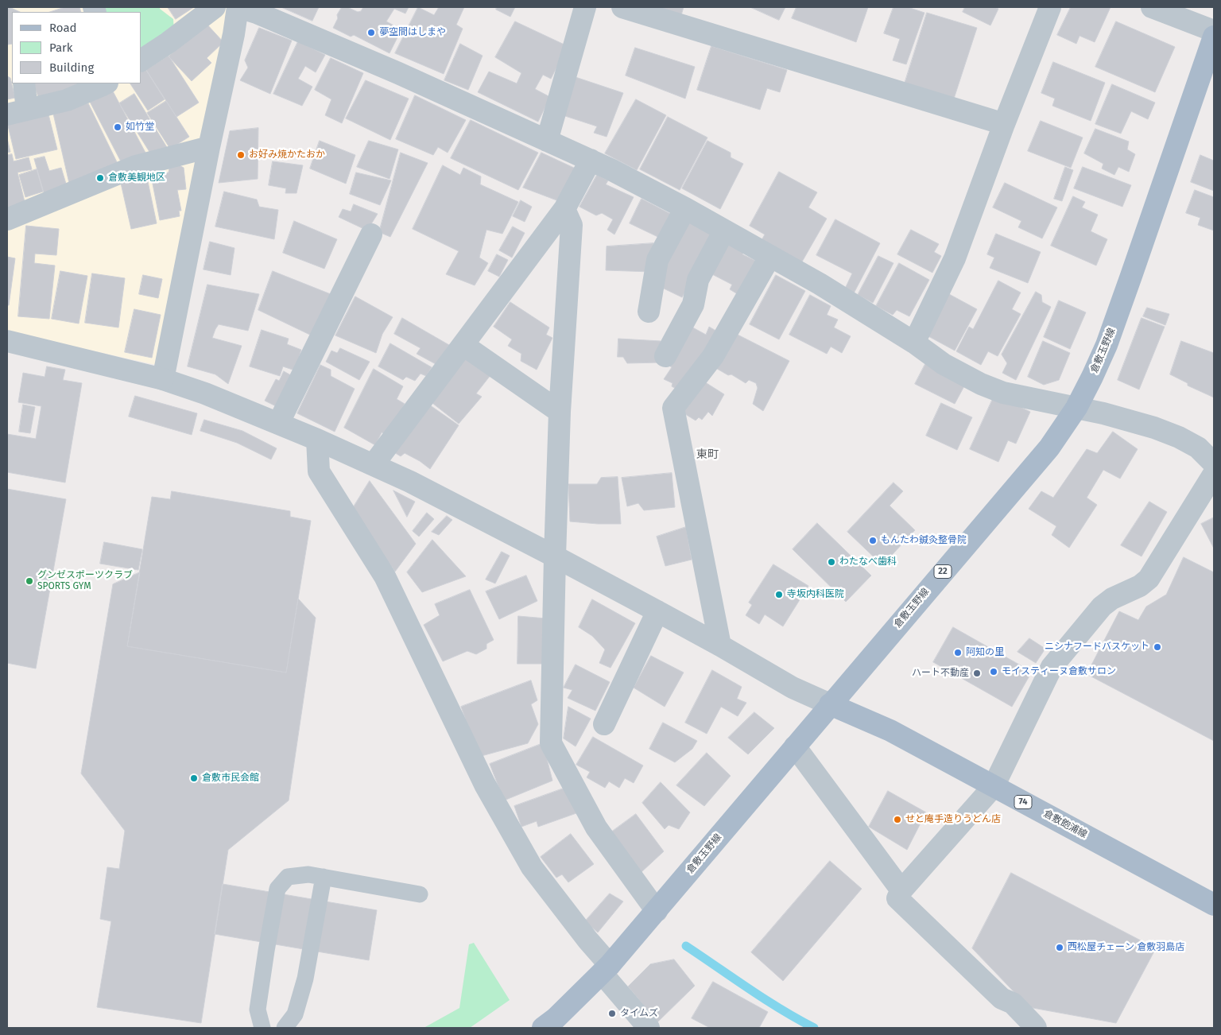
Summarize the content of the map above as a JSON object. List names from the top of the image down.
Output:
{
  "streets": {
    "main road": [
      "倉敷玉野線",
      "22",
      "74",
      "倉敷飽浦線"
    ]
  },
  "crossings": [
    ["倉敷玉野線", "倉敷飽浦線"]
  ],
  "districts": ["東町"],
  "places": [
    "夢空間はしまや",
    "如竹堂",
    "お好み焼かたおか",
    "倉敷美観地区",
    "もんたわ鍼灸整骨院",
    "わたなべ歯科",
    "グンゼスポーツクラブ SPORTS GYM",
    "寺坂内科医院",
    "ニシナフードバスケット",
    "阿知の里",
    "モイスティーヌ倉敷サロン",
    "ハート不動産",
    "倉敷市民会館",
    "せと庵手造りうどん店",
    "西松屋チェーン 倉敷羽島店",
    "タイムズ"
  ],
  "legend": ["Road", "Park", "Building"]
}
